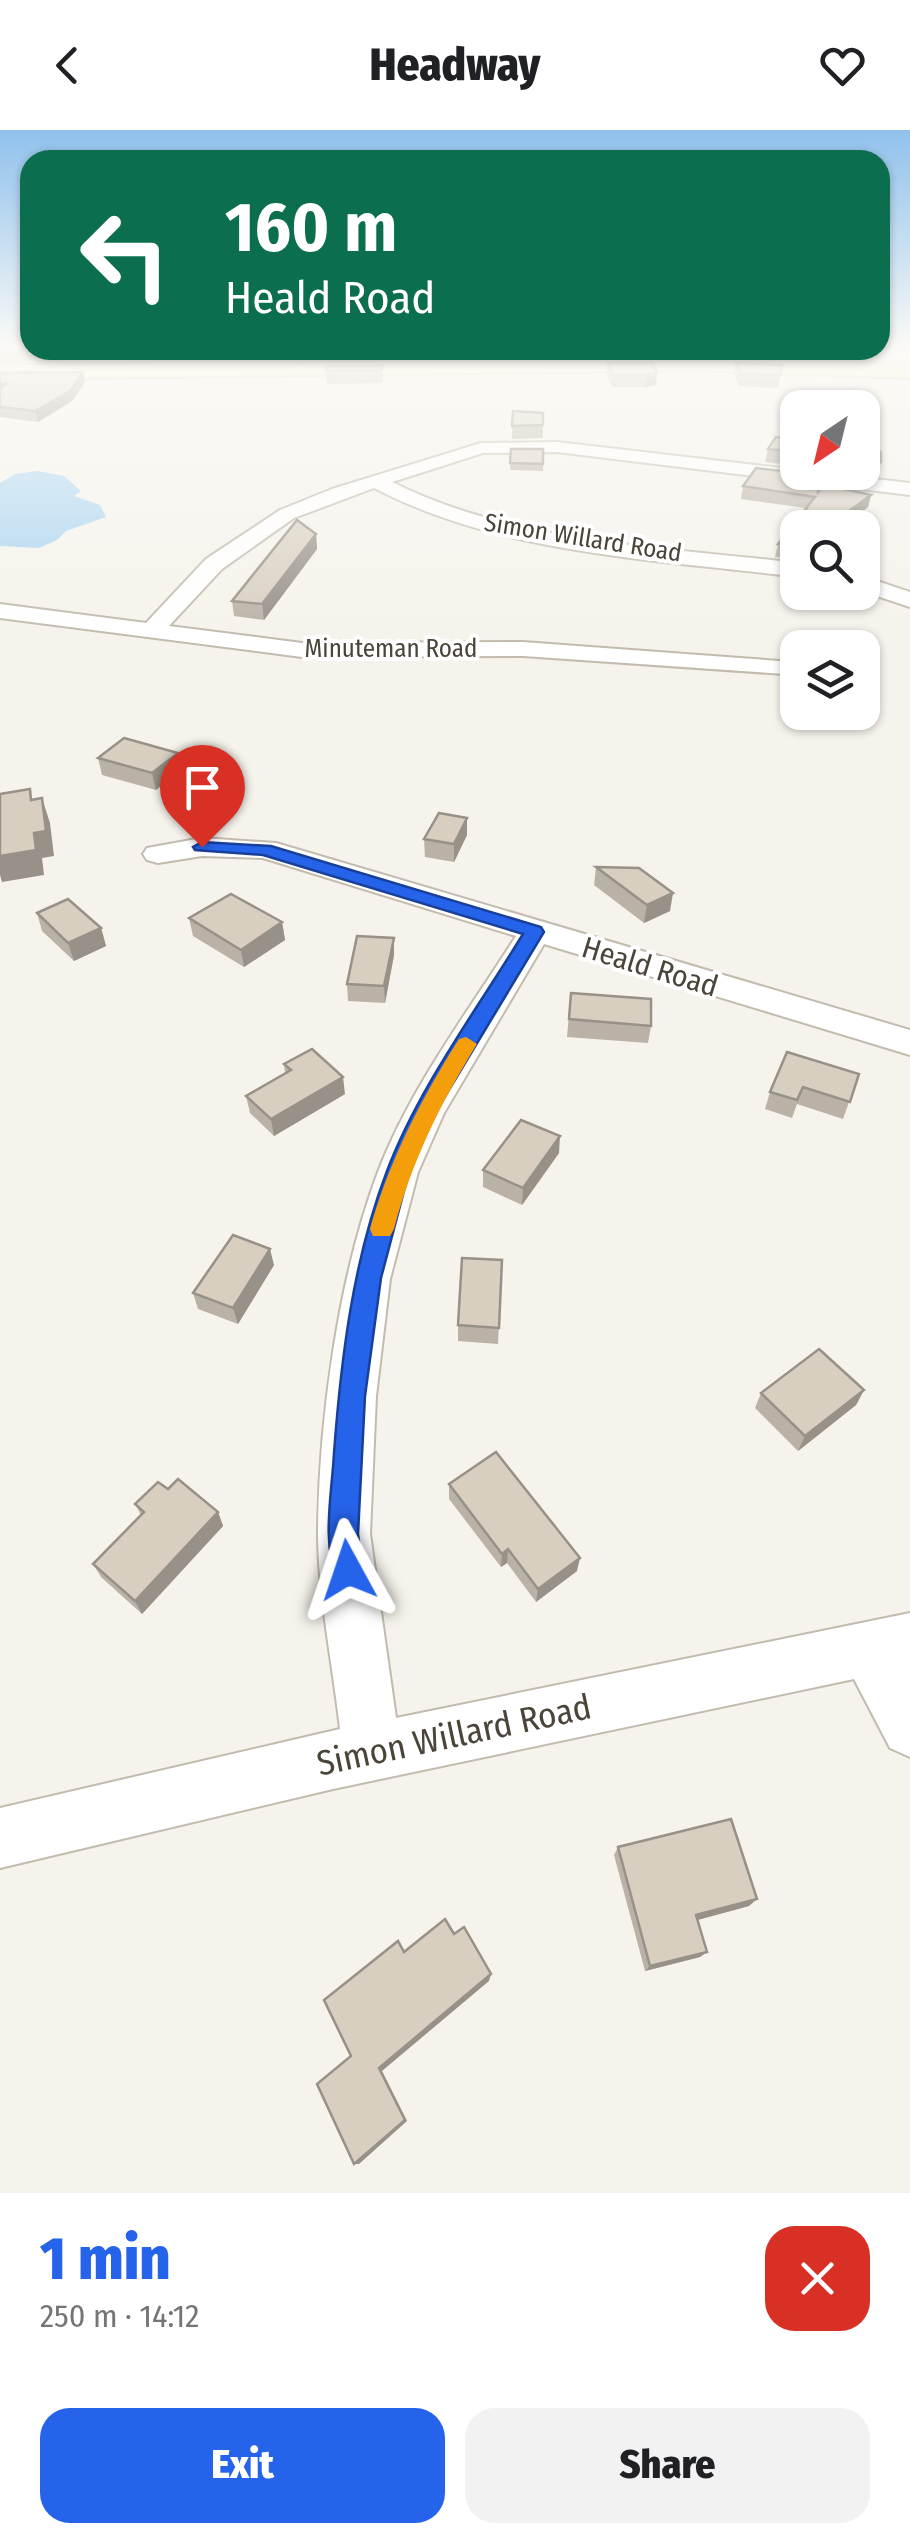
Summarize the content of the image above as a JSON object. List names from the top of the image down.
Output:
{
  "streets": {
    "street": ["Simon Willard Road", "Minuteman Road", "Heald Road"]
  },
  "north": "bottom left",
  "page": {
    "header": "Headway",
    "turn": ["160 m", "Heald Road"],
    "heading": ["1 min", "250 m · 14:12"],
    "buttons": ["Exit", "Share"]
  }
}
